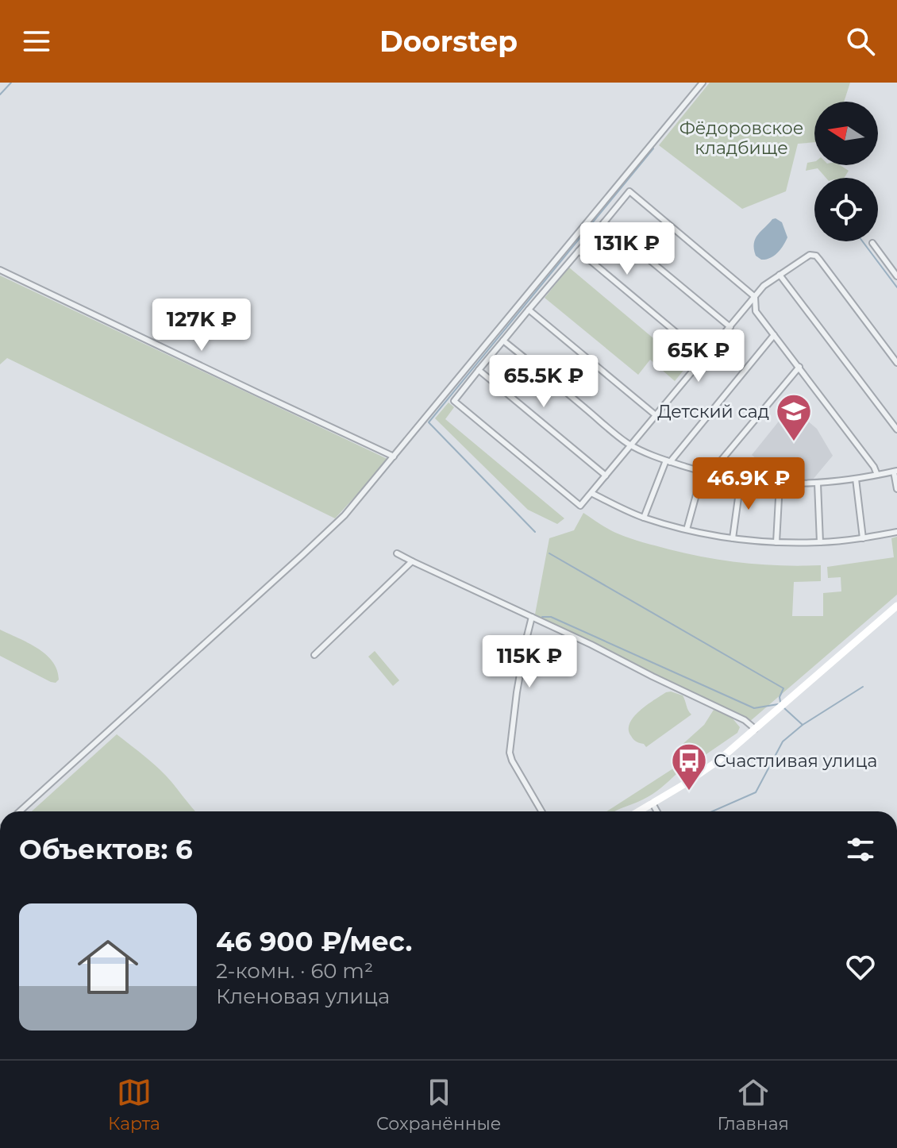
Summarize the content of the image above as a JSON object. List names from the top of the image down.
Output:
{
  "parks": ["Фёдоровское кладбище"],
  "places": {
    "school or university": ["Детский сад"],
    "bus stop": ["Счастливая улица"]
  },
  "north": "left",
  "page": {
    "header": "Doorstep",
    "price": [
      "131K ₽",
      "127K ₽",
      "65K ₽",
      "65.5K ₽",
      "46.9K ₽",
      "115K ₽"
    ],
    "heading": "Объектов: 6",
    "list": [
      {
        "name": "46 900 ₽/мес.",
        "note": "2-комн. · 60 m² · Кленовая улица"
      }
    ],
    "tabs": ["Карта", "Сохранённые", "Главная"]
  }
}
